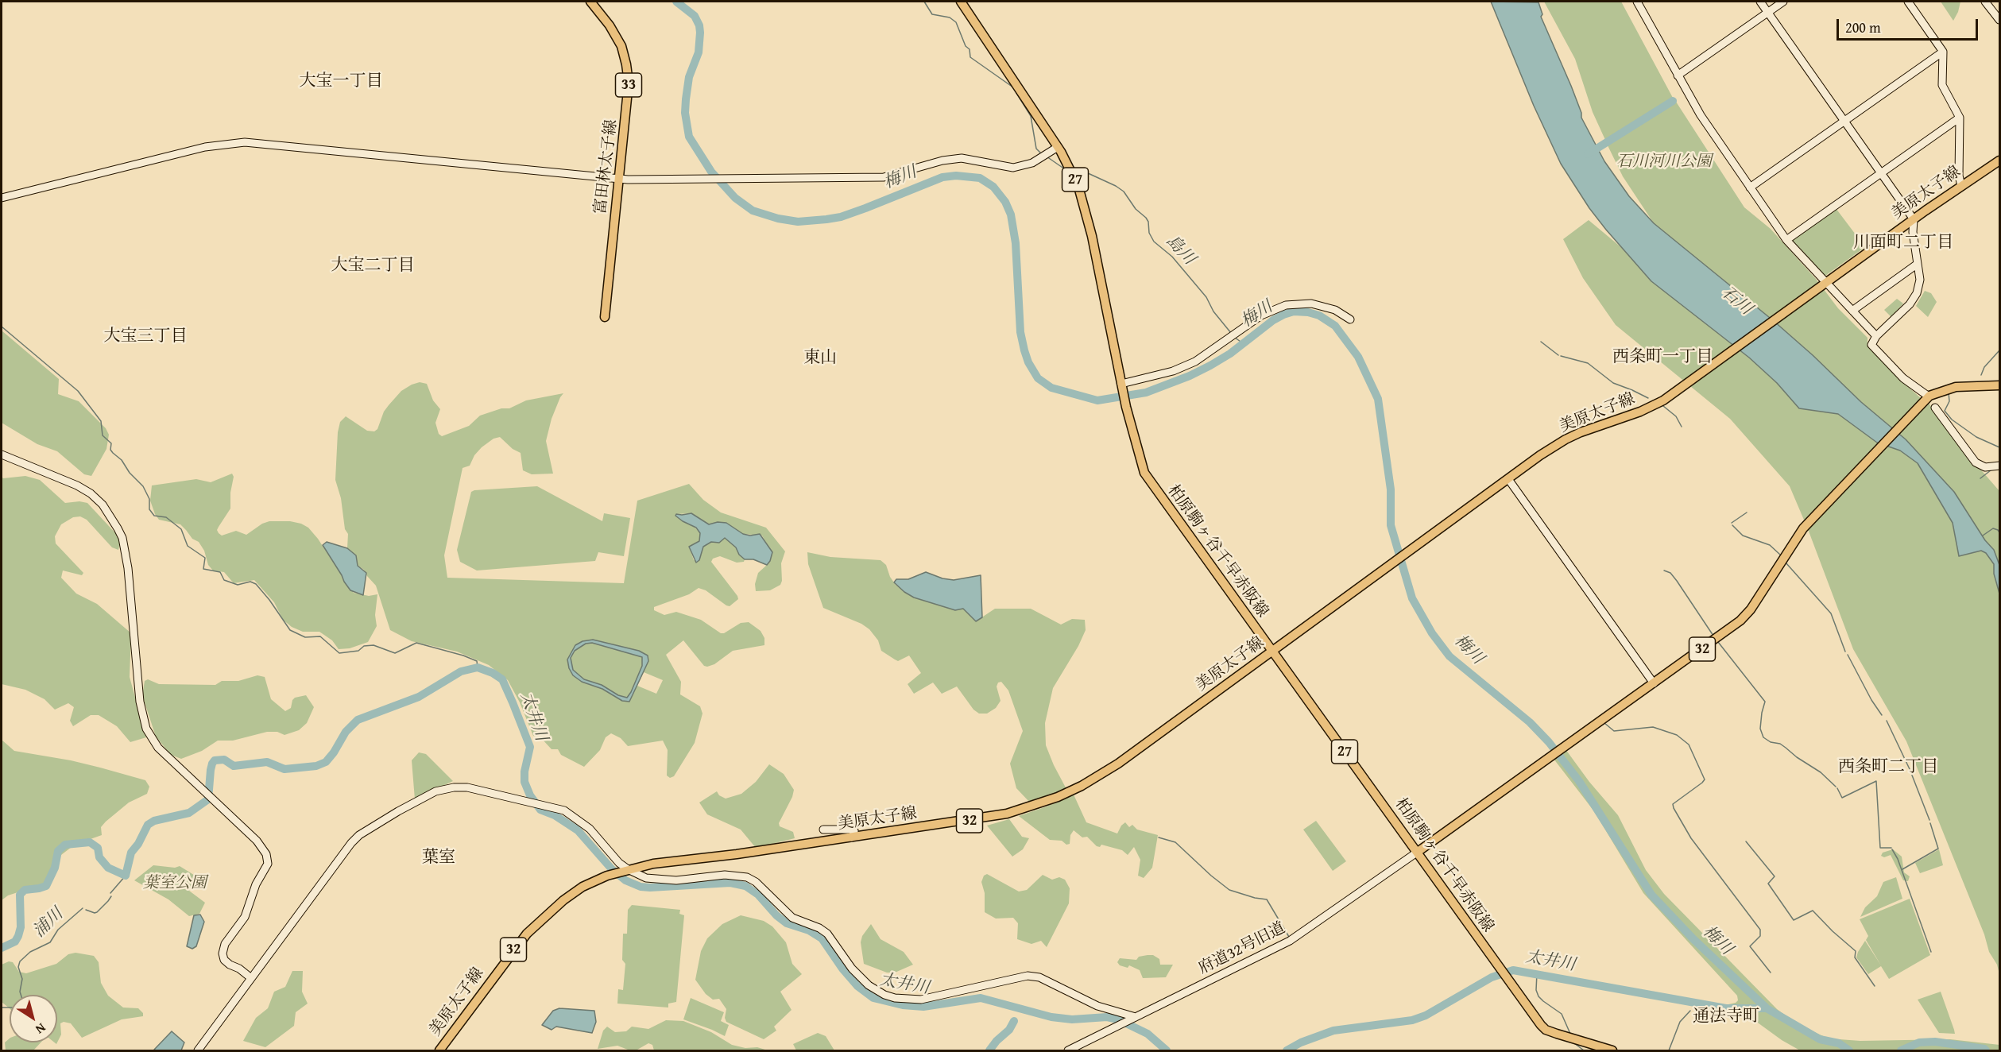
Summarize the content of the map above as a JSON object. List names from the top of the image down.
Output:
{
  "streets": {
    "main road": [
      "33",
      "富田林太子線",
      "27",
      "美原太子線",
      "柏原駒ヶ谷千早赤阪線",
      "32"
    ],
    "street": ["府道32号旧道"]
  },
  "crossings": [
    ["美原太子線", "柏原駒ヶ谷千早赤阪線"],
    ["柏原駒ヶ谷千早赤阪線", "32"],
    ["柏原駒ヶ谷千早赤阪線", "府道32号旧道"],
    ["32", "府道32号旧道"]
  ],
  "districts": [
    "大宝一丁目",
    "川面町二丁目",
    "大宝二丁目",
    "大宝三丁目",
    "西条町一丁目",
    "東山",
    "西条町二丁目",
    "葉室",
    "通法寺町"
  ],
  "water": [
    "梅川",
    "島川",
    "石川",
    "太井川",
    "浦川"
  ],
  "parks": ["石川河川公園", "葉室公園"],
  "scale_bar": "200 m",
  "north": "bottom right"
}
